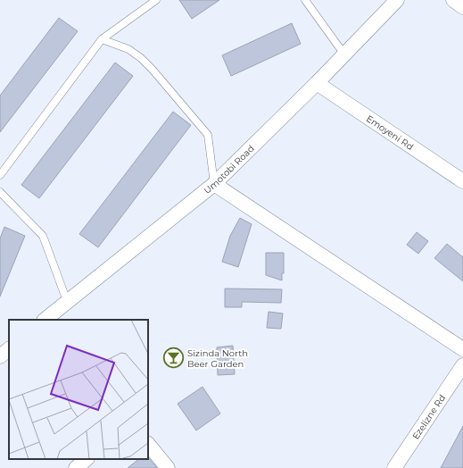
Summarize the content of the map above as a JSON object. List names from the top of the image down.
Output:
{
  "streets": {
    "street": ["Emoyeni Rd", "Umotobi Road", "Ezelizne Rd"]
  },
  "crossings": [
    ["Emoyeni Rd", "Umotobi Road"]
  ],
  "places": {
    "bar": ["Sizinda North Beer Garden"]
  }
}
